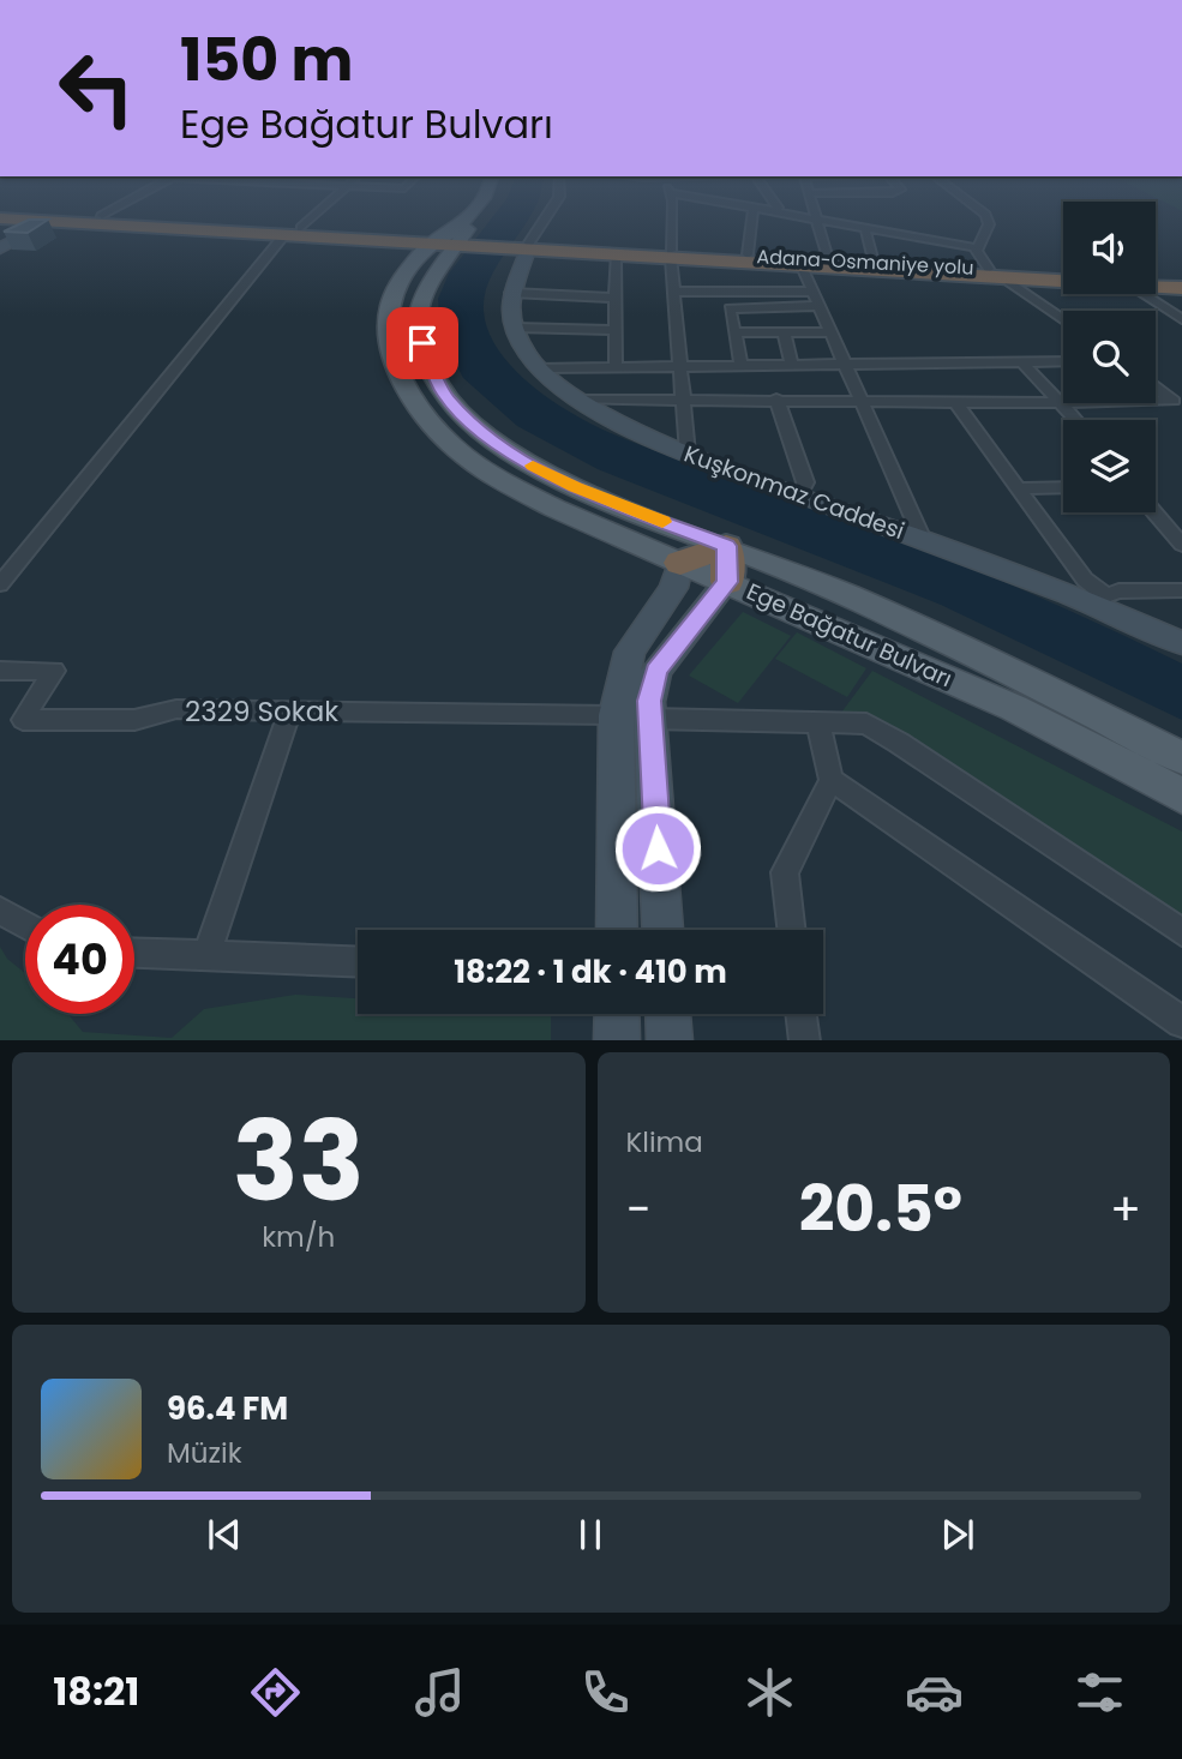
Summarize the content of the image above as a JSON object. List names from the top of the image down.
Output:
{
  "streets": {
    "highway": ["Adana-Osmaniye yolu"],
    "main road": ["Ege Bağatur Bulvarı"],
    "street": ["Kuşkonmaz Caddesi", "2329 Sokak"]
  },
  "crossings": [
    ["Adana-Osmaniye yolu", "Kuşkonmaz Caddesi"],
    ["Adana-Osmaniye yolu", "Ege Bağatur Bulvarı"]
  ],
  "page": {
    "turn": ["150 m", "Ege Bağatur Bulvarı"],
    "limit": "40",
    "trip": "18:22 · 1 dk · 410 m",
    "tile": [
      ["33", "km/h"],
      "Klima"
    ],
    "heat": ["−", "20.5°", "+"],
    "song": ["96.4 FM", "Müzik"],
    "tabs": "18:21"
  }
}
